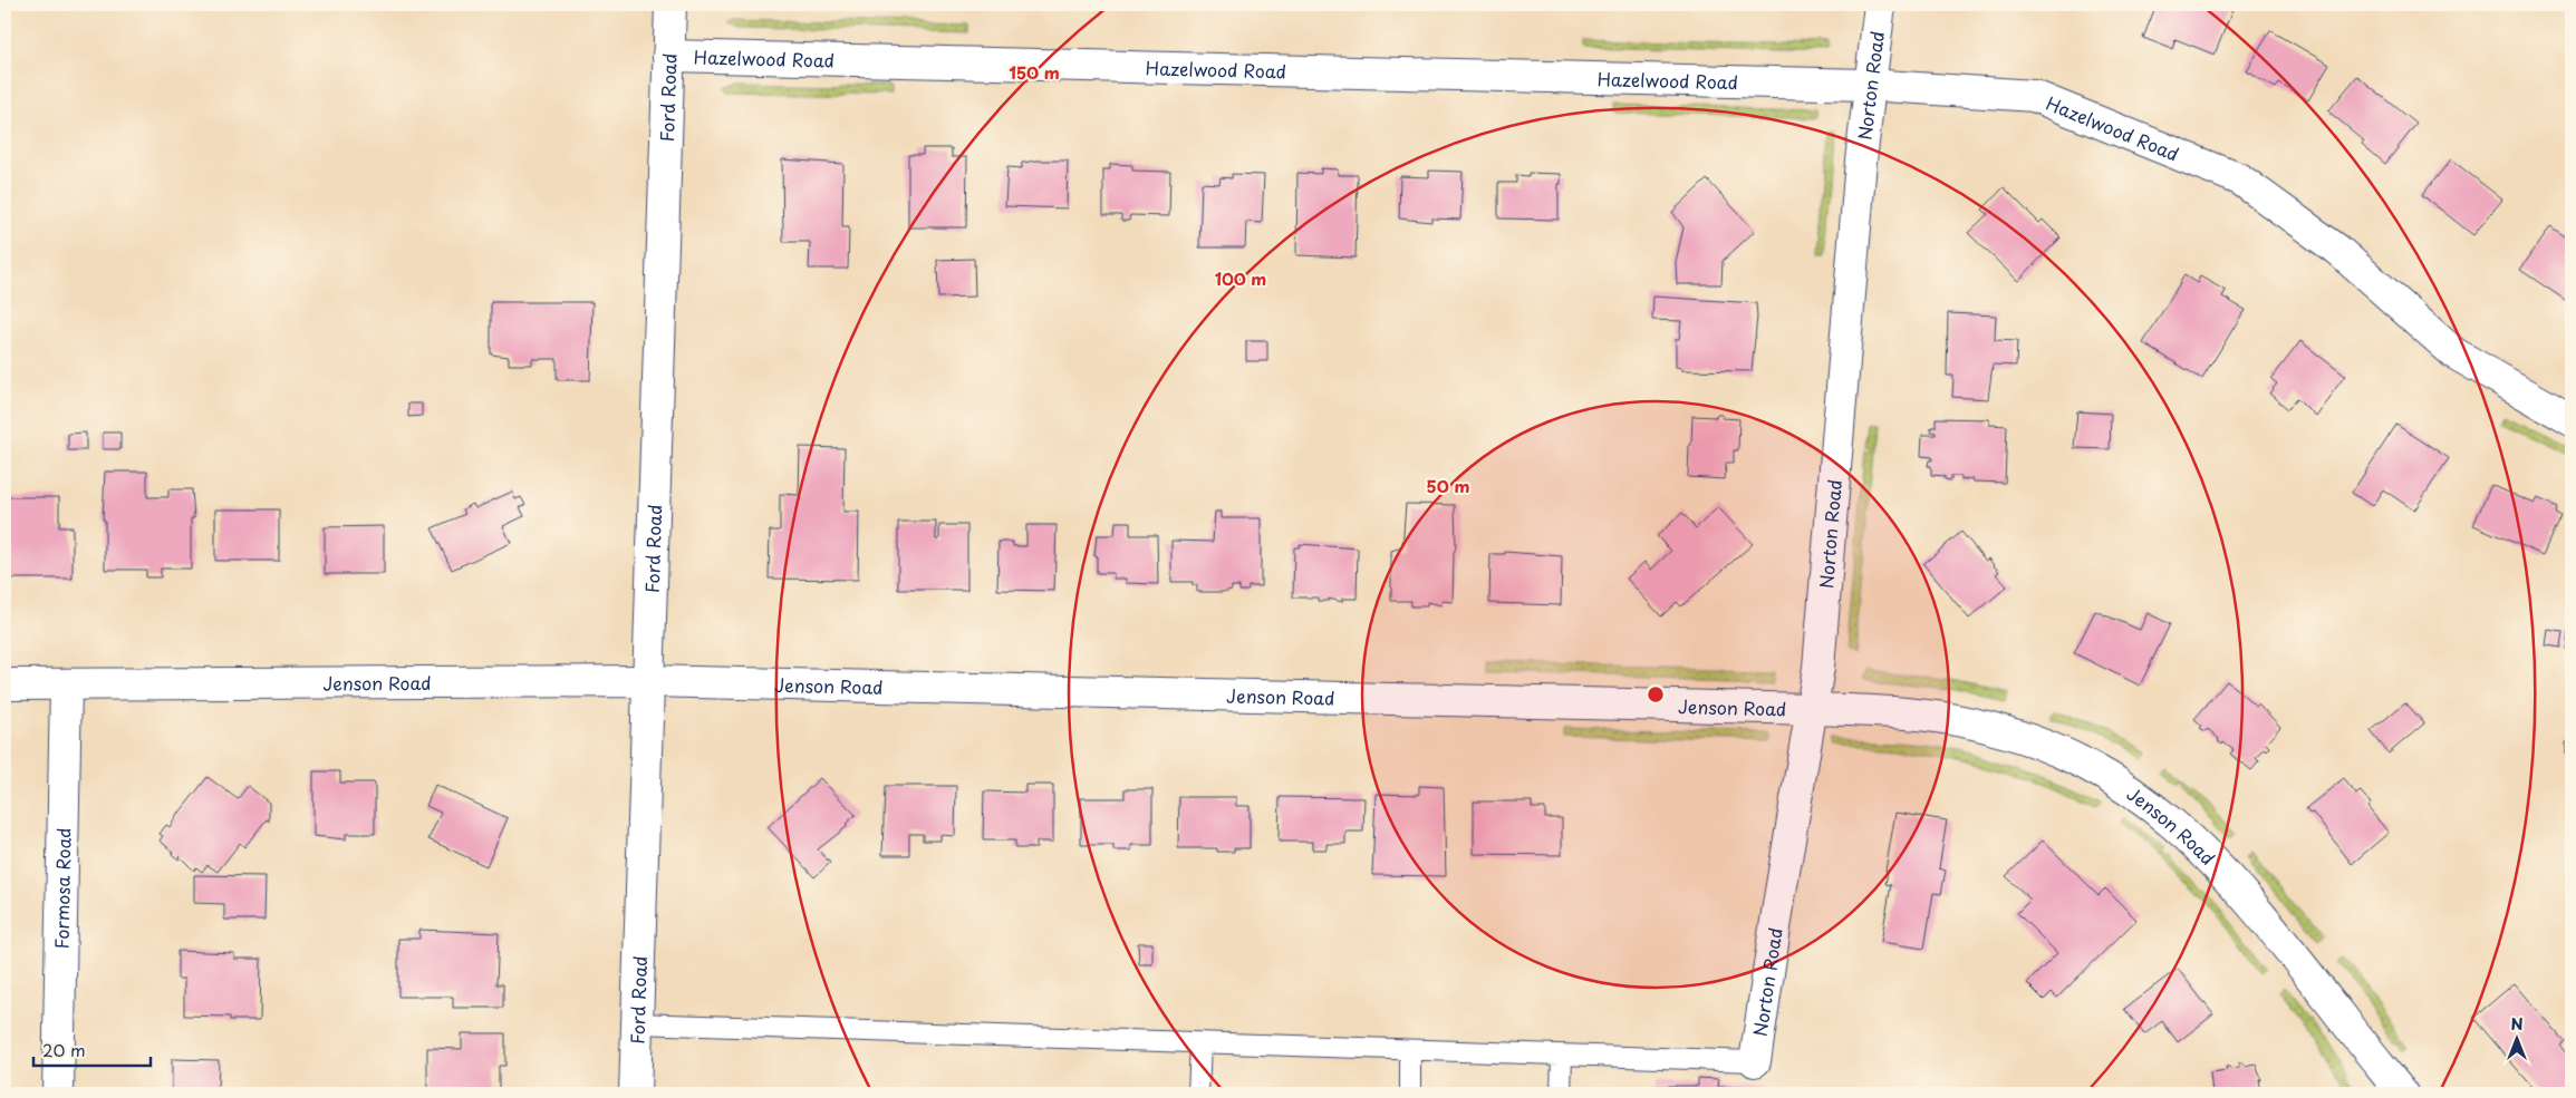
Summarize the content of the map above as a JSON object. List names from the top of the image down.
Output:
{
  "streets": {
    "street": [
      "Hazelwood Road",
      "Norton Road",
      "Ford Road",
      "Jenson Road",
      "Formosa Road"
    ]
  },
  "crossings": [
    ["Hazelwood Road", "Norton Road"],
    ["Hazelwood Road", "Ford Road"],
    ["Norton Road", "Jenson Road"],
    ["Ford Road", "Jenson Road"],
    ["Jenson Road", "Formosa Road"]
  ],
  "scale_bar": "20 m",
  "north": "top",
  "rings": ["150 m", "100 m", "50 m"]
}
